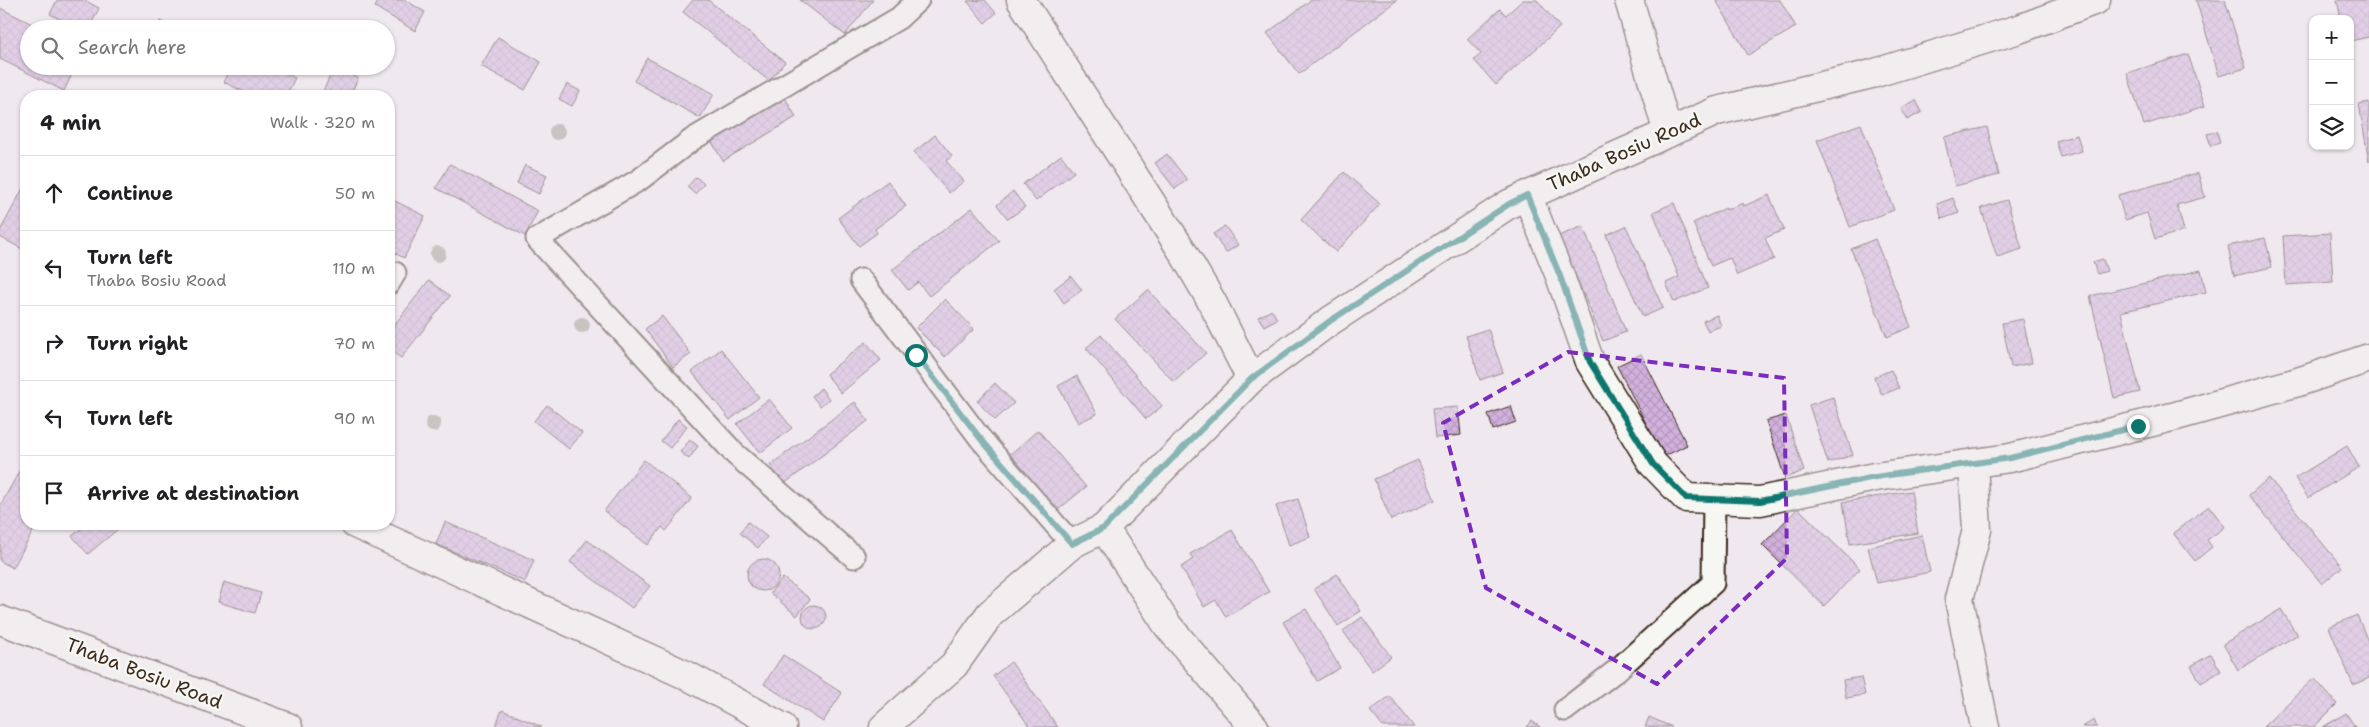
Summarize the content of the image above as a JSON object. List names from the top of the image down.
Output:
{
  "streets": {
    "street": ["Thaba Bosiu Road"]
  },
  "page": {
    "map_buttons": ["+", "−"],
    "search": "Search here",
    "heading": ["4 min", "Walk · 320 m"],
    "list": [
      ["Continue", "50 m"],
      ["Turn left", "Thaba Bosiu Road", "110 m"],
      ["Turn right", "70 m"],
      ["Turn left", "90 m"],
      "Arrive at destination"
    ]
  }
}
